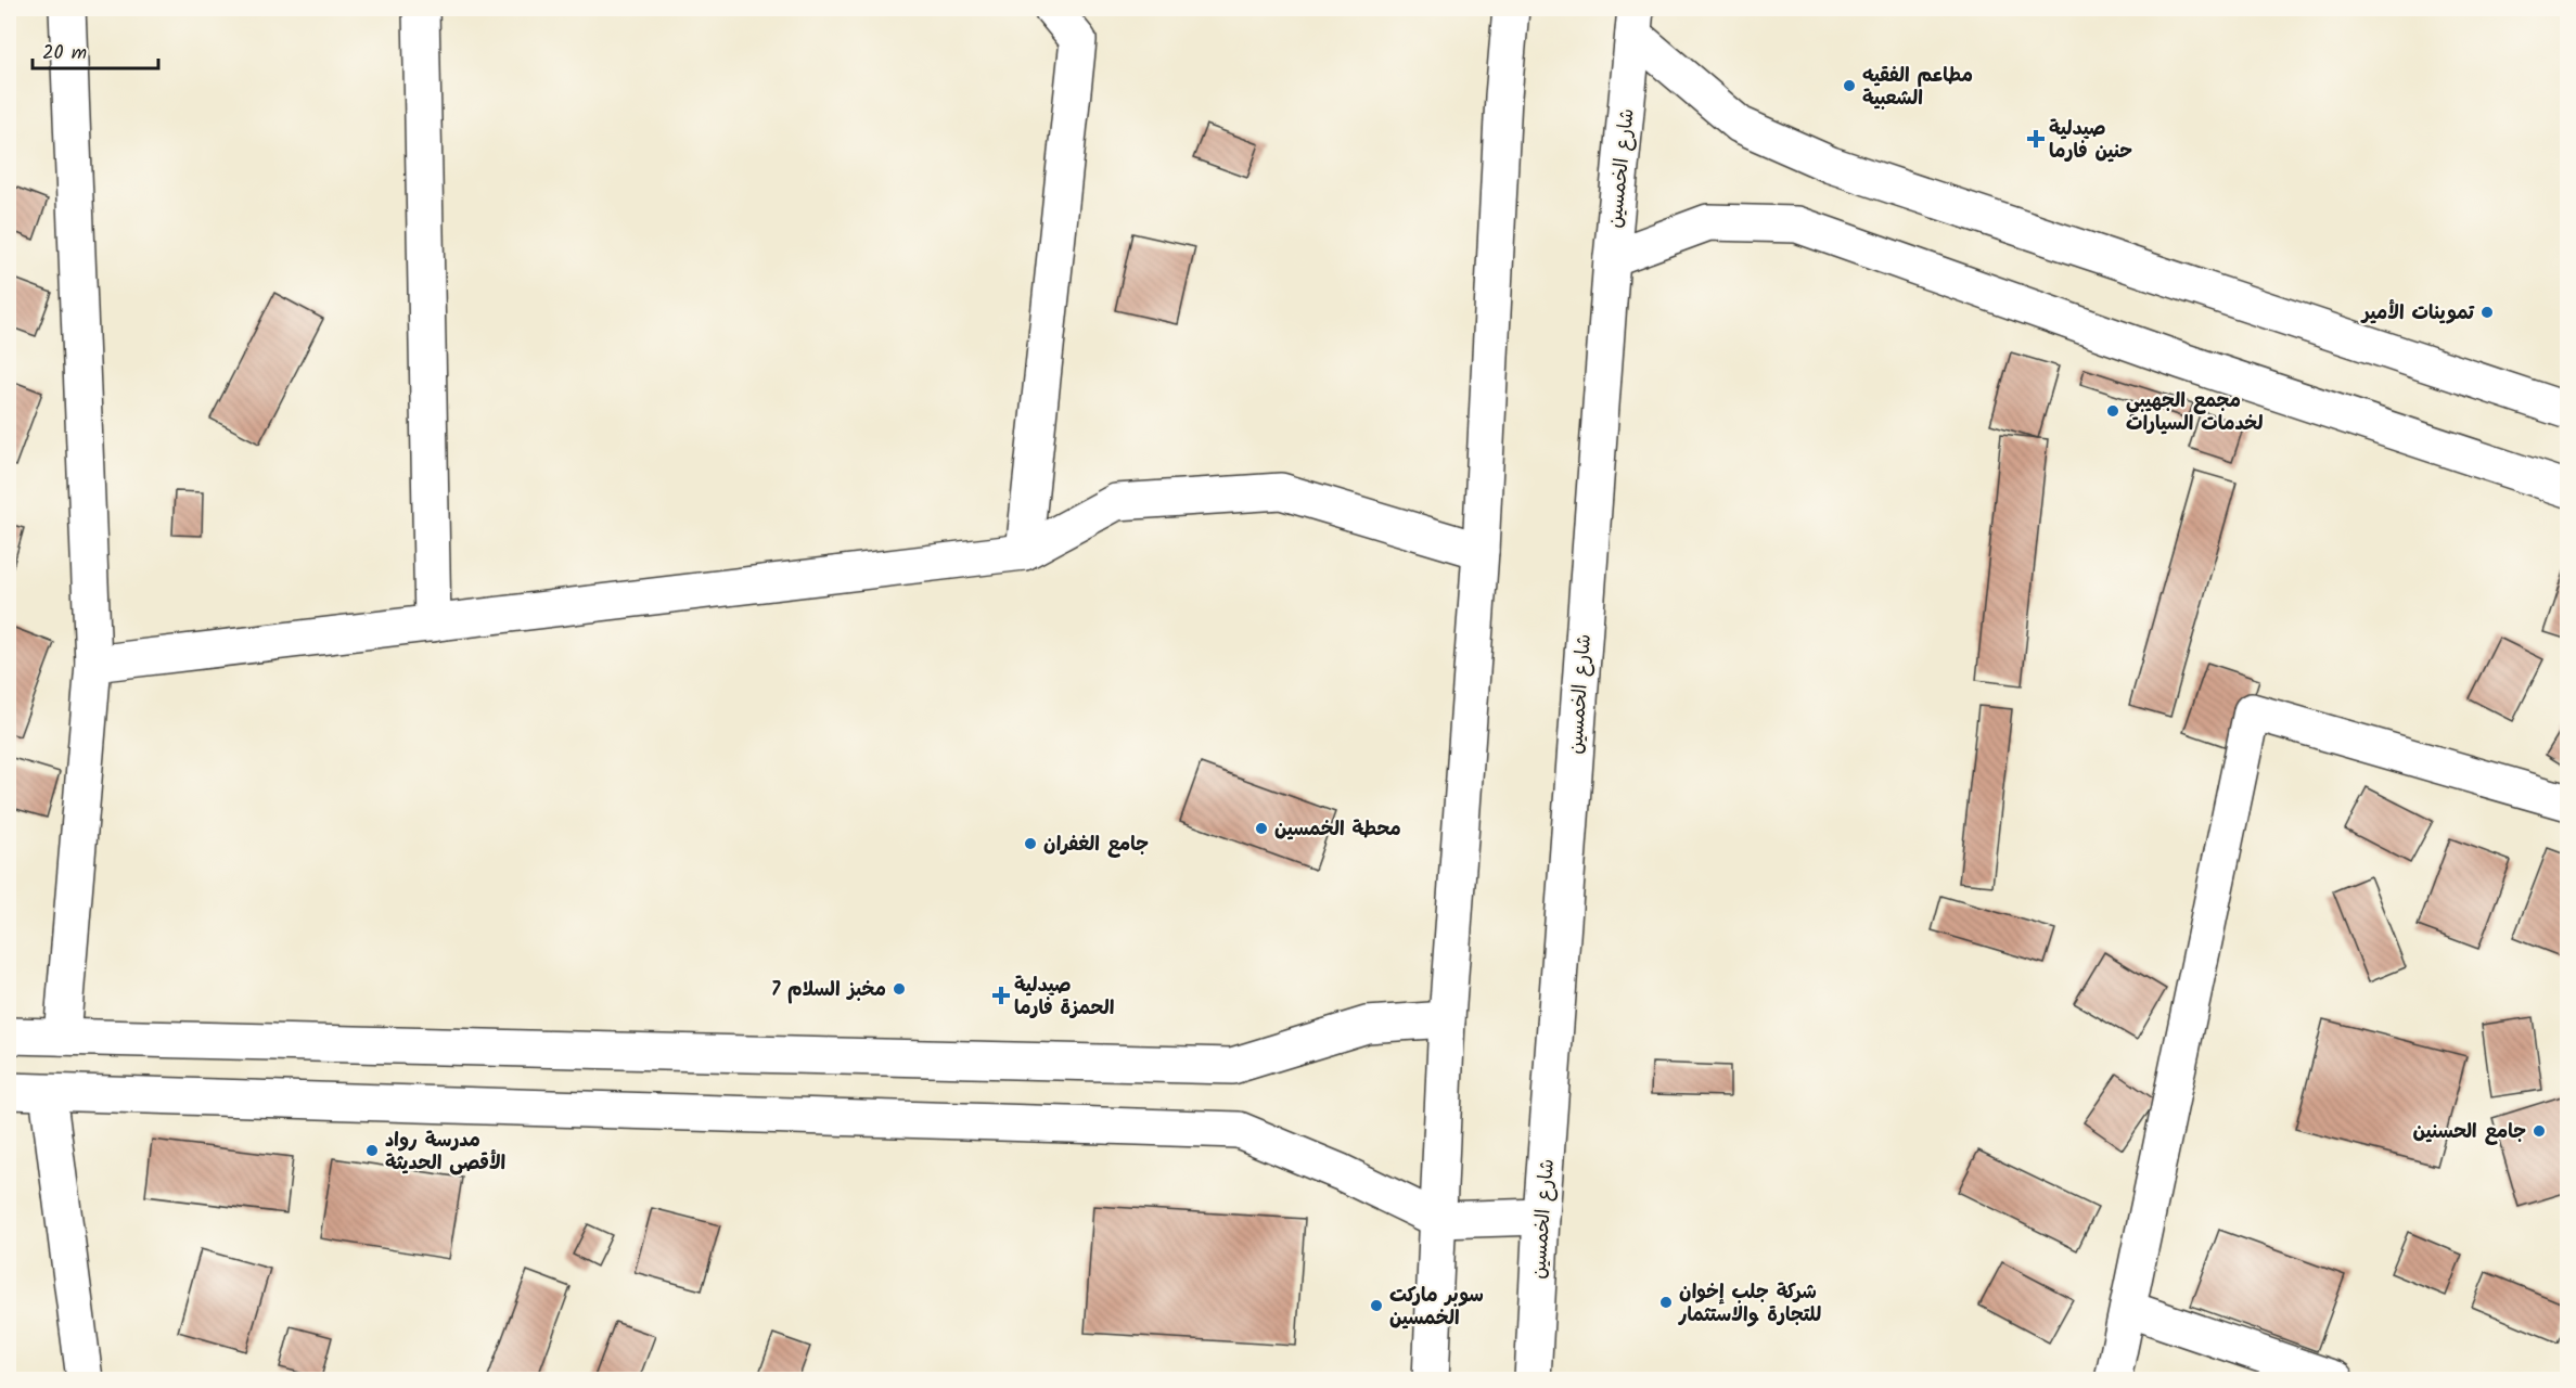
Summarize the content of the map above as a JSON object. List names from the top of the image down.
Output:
{
  "streets": {
    "street": ["شارع الخمسين"]
  },
  "places": {
    "other": [
      "مطاعم الفقيه الشعبية",
      "تموينات الأمير",
      "مجمع الجهيبي لخدمات السيارات",
      "محطة الخمسين",
      "جامع الغفران",
      "مخبز السلام 7",
      "جامع الحسنين",
      "مدرسة رواد الأقصى الحديثة",
      "شركة جلب إخوان للتجارة والاستثمار",
      "سوبر ماركت الخمسين"
    ],
    "health": ["صيدلية حنين فارما", "صيدلية الحمزة فارما"]
  },
  "scale_bar": "20 m"
}
